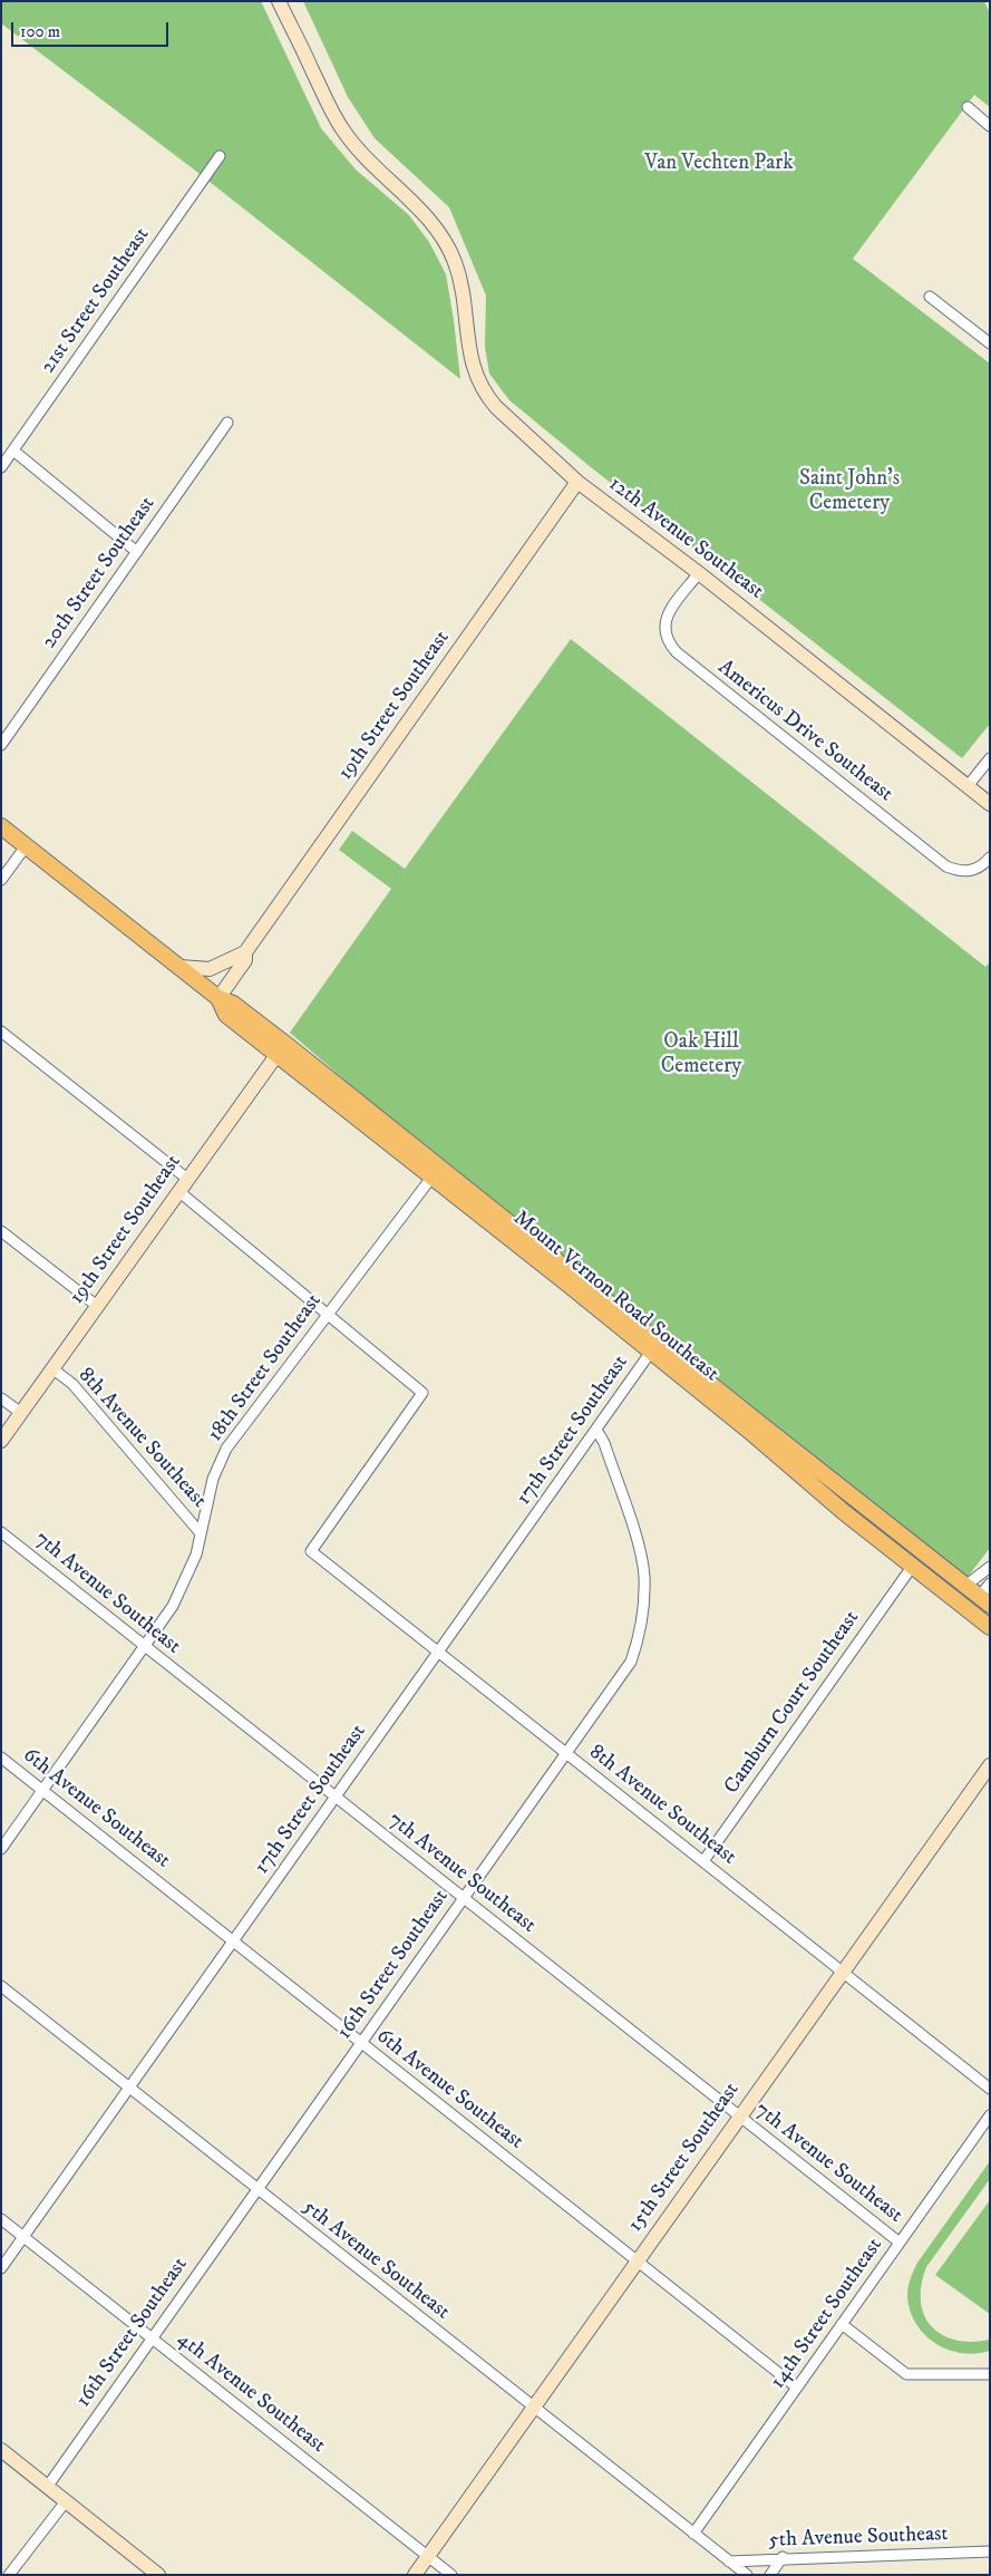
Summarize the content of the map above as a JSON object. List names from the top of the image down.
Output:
{
  "streets": {
    "main road": ["Mount Vernon Road Southeast"],
    "street": [
      "21st Street Southeast",
      "12th Avenue Southeast",
      "20th Street Southeast",
      "19th Street Southeast",
      "Americus Drive Southeast",
      "18th Street Southeast",
      "17th Street Southeast",
      "8th Avenue Southeast",
      "7th Avenue Southeast",
      "Camburn Court Southeast",
      "6th Avenue Southeast",
      "16th Street Southeast",
      "15th Street Southeast",
      "5th Avenue Southeast",
      "14th Street Southeast",
      "4th Avenue Southeast"
    ]
  },
  "crossings": [
    ["12th Avenue Southeast", "19th Street Southeast"],
    ["12th Avenue Southeast", "Americus Drive Southeast"],
    ["19th Street Southeast", "Mount Vernon Road Southeast"],
    ["19th Street Southeast", "8th Avenue Southeast"],
    ["Mount Vernon Road Southeast", "18th Street Southeast"],
    ["Mount Vernon Road Southeast", "17th Street Southeast"],
    ["Mount Vernon Road Southeast", "Camburn Court Southeast"],
    ["18th Street Southeast", "8th Avenue Southeast"],
    ["18th Street Southeast", "7th Avenue Southeast"],
    ["18th Street Southeast", "6th Avenue Southeast"],
    ["17th Street Southeast", "8th Avenue Southeast"],
    ["17th Street Southeast", "7th Avenue Southeast"],
    ["17th Street Southeast", "6th Avenue Southeast"],
    ["17th Street Southeast", "16th Street Southeast"],
    ["17th Street Southeast", "5th Avenue Southeast"],
    ["17th Street Southeast", "4th Avenue Southeast"],
    ["8th Avenue Southeast", "Camburn Court Southeast"],
    ["8th Avenue Southeast", "16th Street Southeast"],
    ["8th Avenue Southeast", "15th Street Southeast"],
    ["7th Avenue Southeast", "16th Street Southeast"],
    ["7th Avenue Southeast", "15th Street Southeast"],
    ["7th Avenue Southeast", "14th Street Southeast"],
    ["6th Avenue Southeast", "16th Street Southeast"],
    ["6th Avenue Southeast", "15th Street Southeast"],
    ["6th Avenue Southeast", "14th Street Southeast"],
    ["16th Street Southeast", "5th Avenue Southeast"],
    ["16th Street Southeast", "4th Avenue Southeast"],
    ["15th Street Southeast", "5th Avenue Southeast"],
    ["15th Street Southeast", "4th Avenue Southeast"],
    ["5th Avenue Southeast", "14th Street Southeast"]
  ],
  "parks": ["Van Vechten Park", "Saint John's Cemetery", "Oak Hill Cemetery"],
  "scale_bar": "100 m"
}
